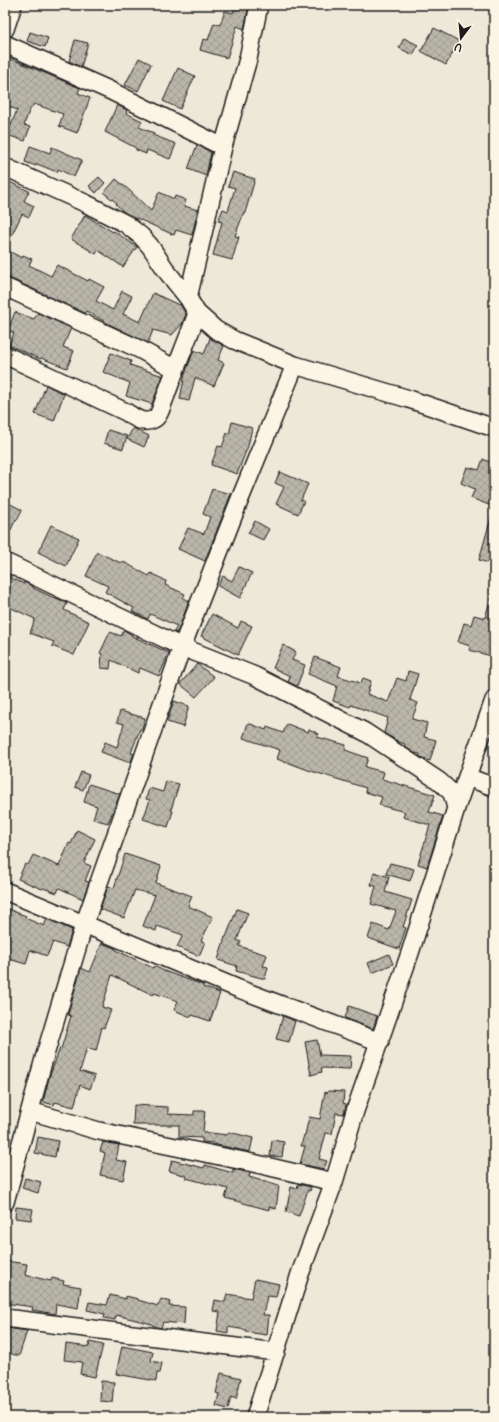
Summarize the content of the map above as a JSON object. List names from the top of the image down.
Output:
{
  "north": "bottom"
}
